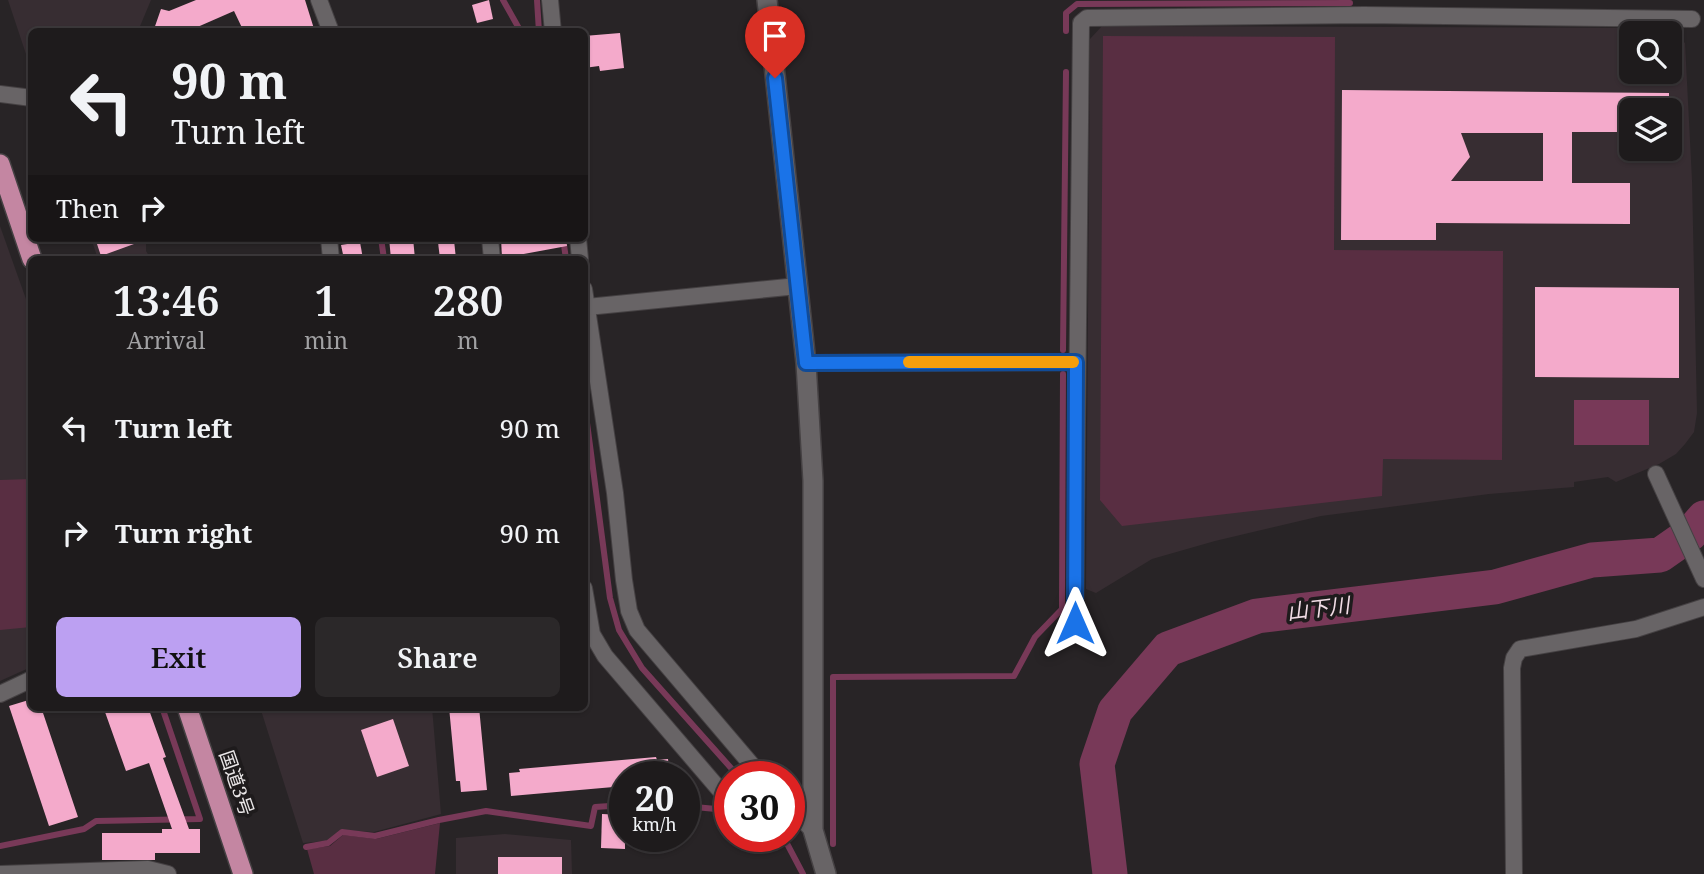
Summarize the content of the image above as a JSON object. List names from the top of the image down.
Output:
{
  "streets": {
    "highway": ["国道3号"]
  },
  "water": ["山下川"],
  "page": {
    "turn": ["90 m", "Turn left"],
    "then": "Then",
    "eta": [
      "13:46",
      "Arrival",
      "1",
      "min",
      "280",
      "m"
    ],
    "list": [
      {
        "name": "Turn left",
        "value": "90 m"
      },
      {
        "name": "Turn right",
        "value": "90 m"
      }
    ],
    "buttons": ["Exit", "Share"],
    "speed": "20 km/h",
    "limit": "30"
  }
}
